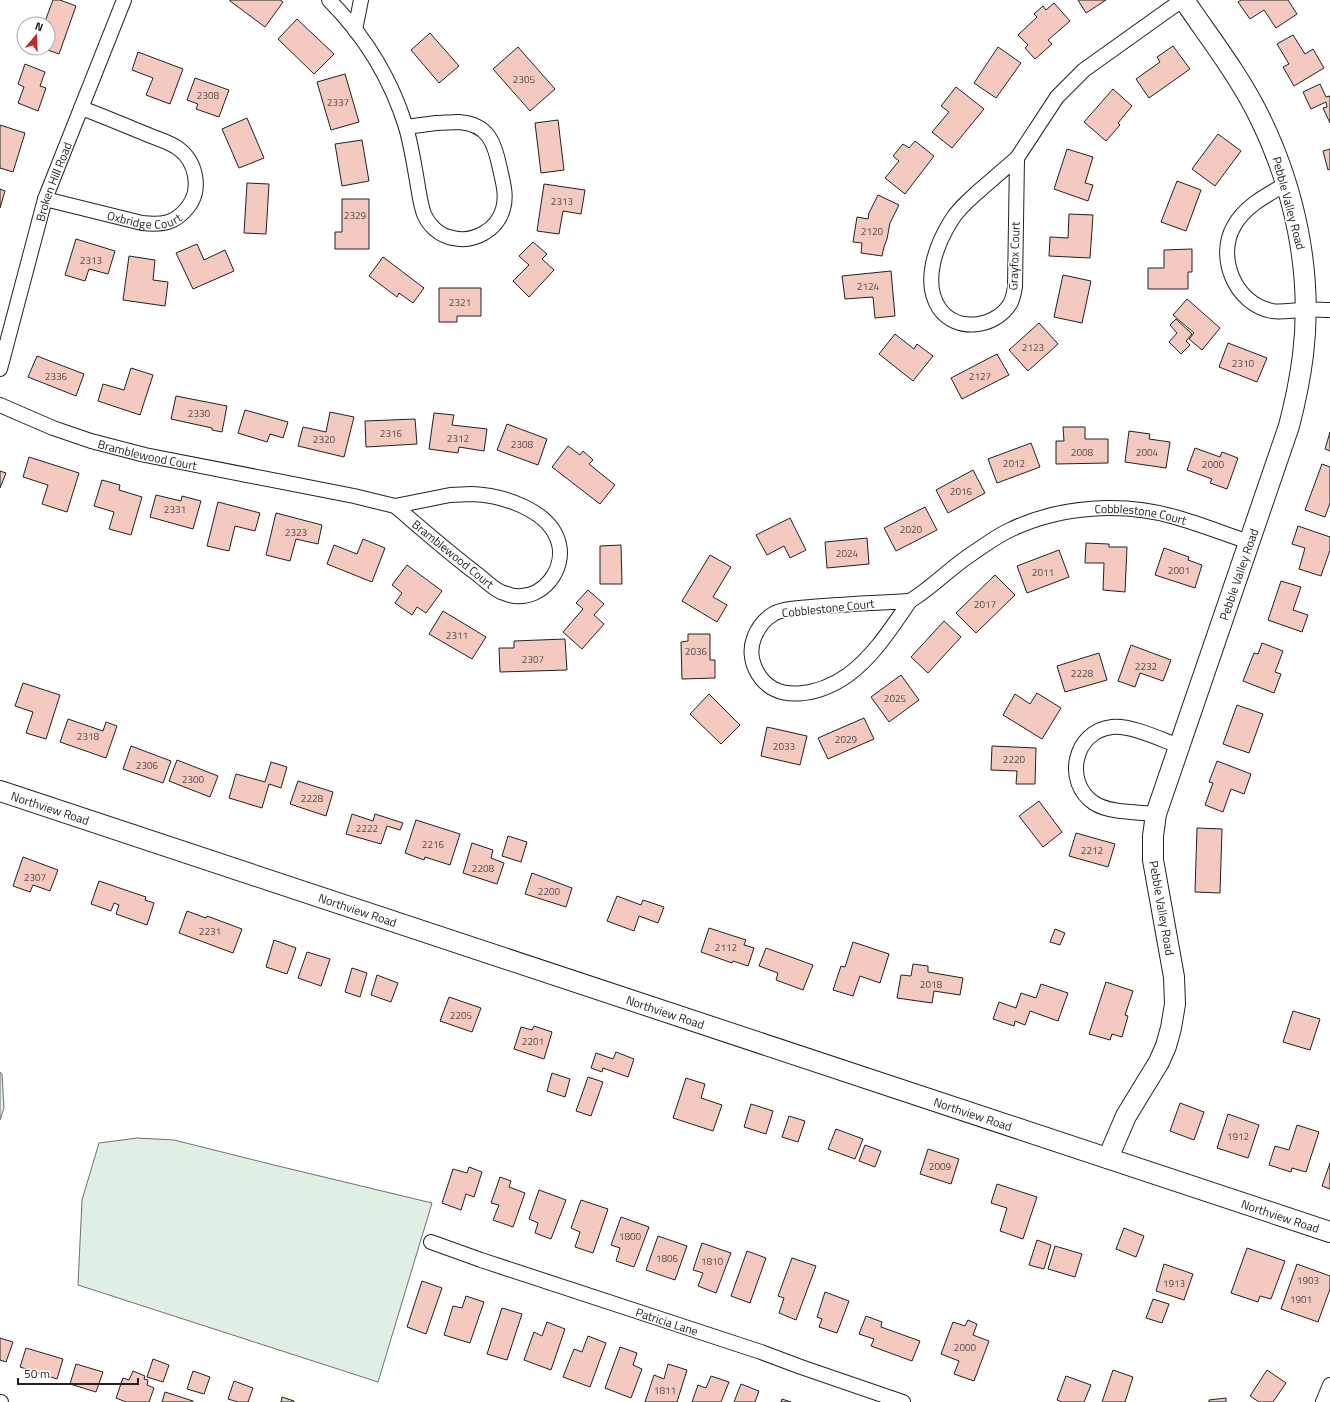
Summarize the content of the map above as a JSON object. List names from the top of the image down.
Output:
{
  "streets": {
    "street": [
      "Broken Hill Road",
      "Pebble Valley Road",
      "Oxbridge Court",
      "Grayfox Court",
      "Bramblewood Court",
      "Cobblestone Court",
      "Northview Road",
      "Patricia Lane"
    ]
  },
  "crossings": [
    ["Broken Hill Road", "Oxbridge Court"],
    ["Pebble Valley Road", "Grayfox Court"],
    ["Pebble Valley Road", "Cobblestone Court"],
    ["Pebble Valley Road", "Northview Road"]
  ],
  "house_numbers": [
    "2305",
    "2308",
    "2337",
    "2313",
    "2329",
    "2120",
    "2313",
    "2124",
    "2321",
    "2123",
    "2310",
    "2336",
    "2127",
    "2330",
    "2316",
    "2312",
    "2320",
    "2308",
    "2008",
    "2004",
    "2012",
    "2000",
    "2016",
    "2331",
    "2020",
    "2323",
    "2024",
    "2001",
    "2011",
    "2017",
    "2311",
    "2036",
    "2307",
    "2232",
    "2228",
    "2025",
    "2318",
    "2029",
    "2033",
    "2220",
    "2306",
    "2300",
    "2228",
    "2222",
    "2216",
    "2212",
    "2208",
    "2307",
    "2200",
    "2231",
    "2112",
    "2018",
    "2205",
    "2201",
    "1912",
    "2009",
    "1800",
    "1806",
    "1810",
    "1903",
    "1913",
    "1901",
    "2000",
    "1811"
  ],
  "scale_bar": "50 m",
  "north": "top"
}
